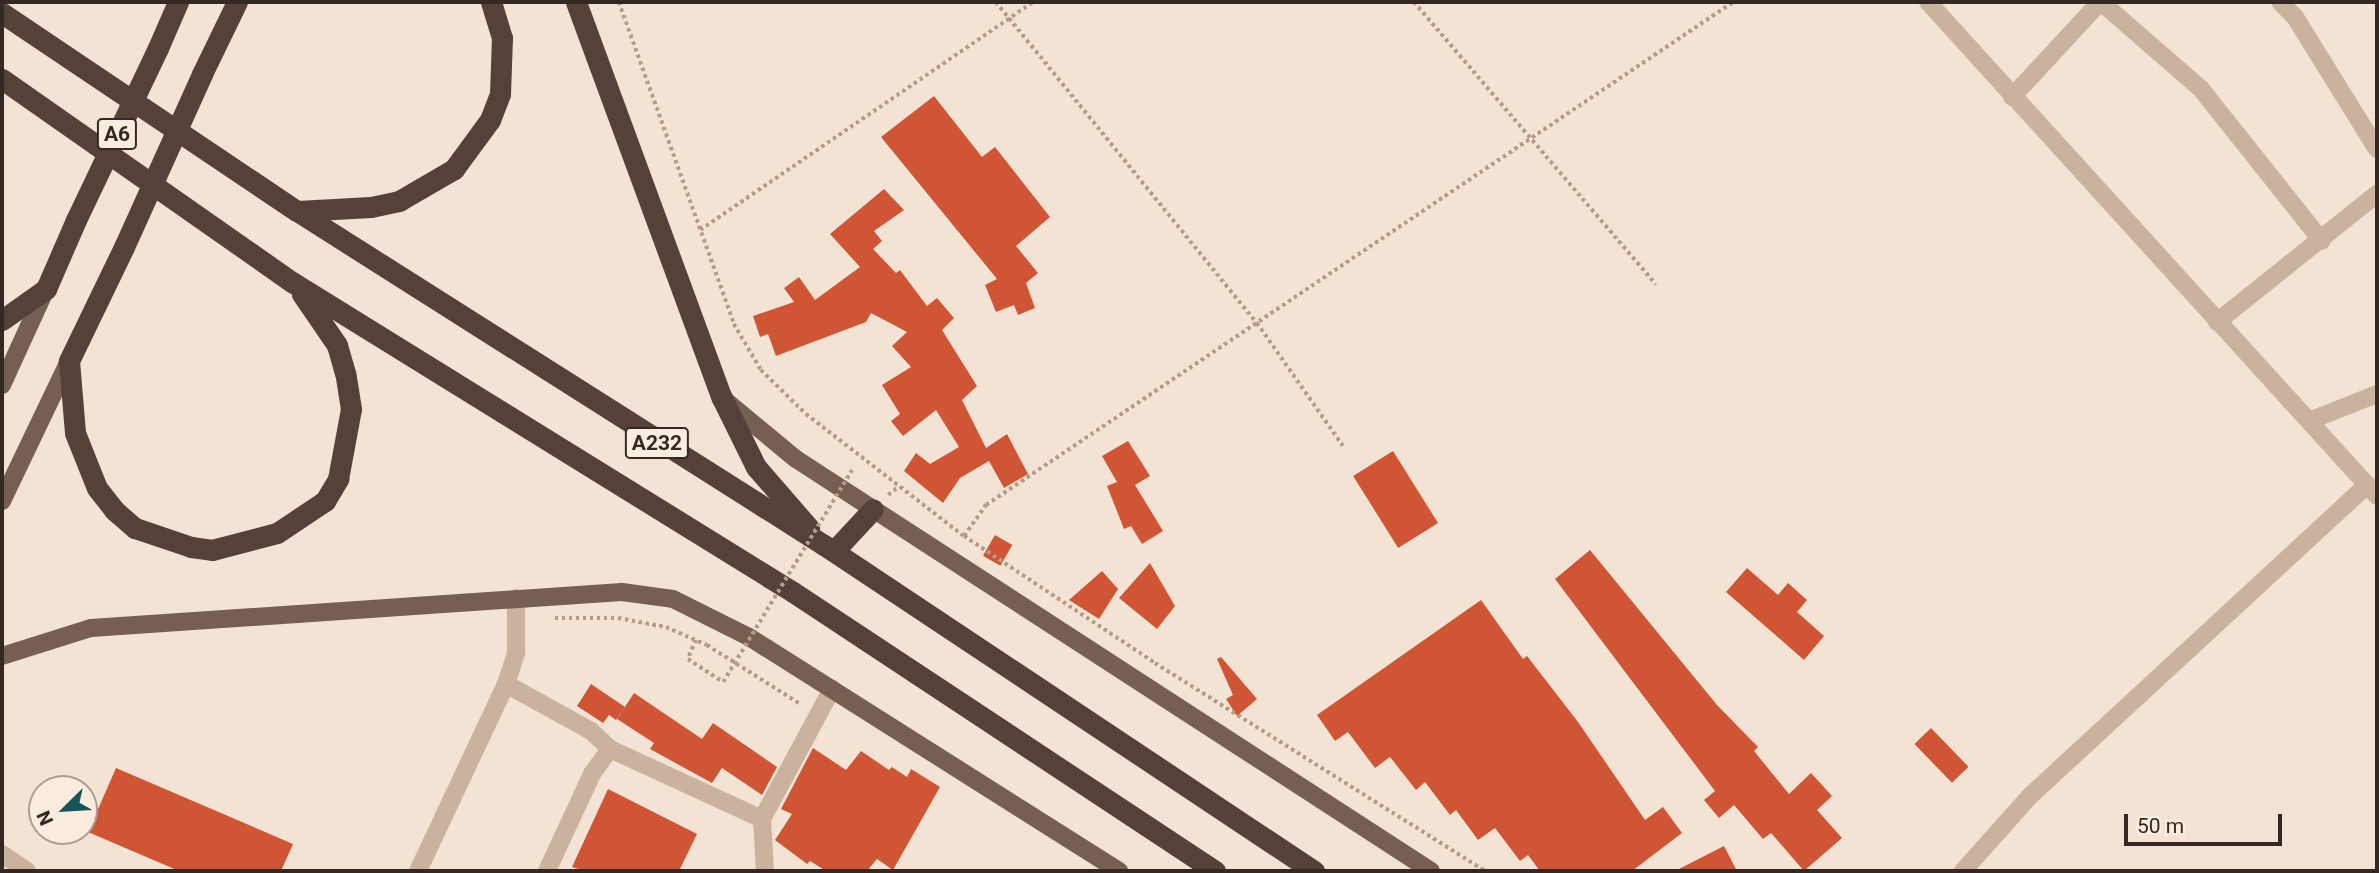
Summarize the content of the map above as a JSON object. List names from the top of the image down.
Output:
{
  "streets": {
    "highway": ["A6", "A232"]
  },
  "scale_bar": "50 m",
  "north": "bottom left"
}
